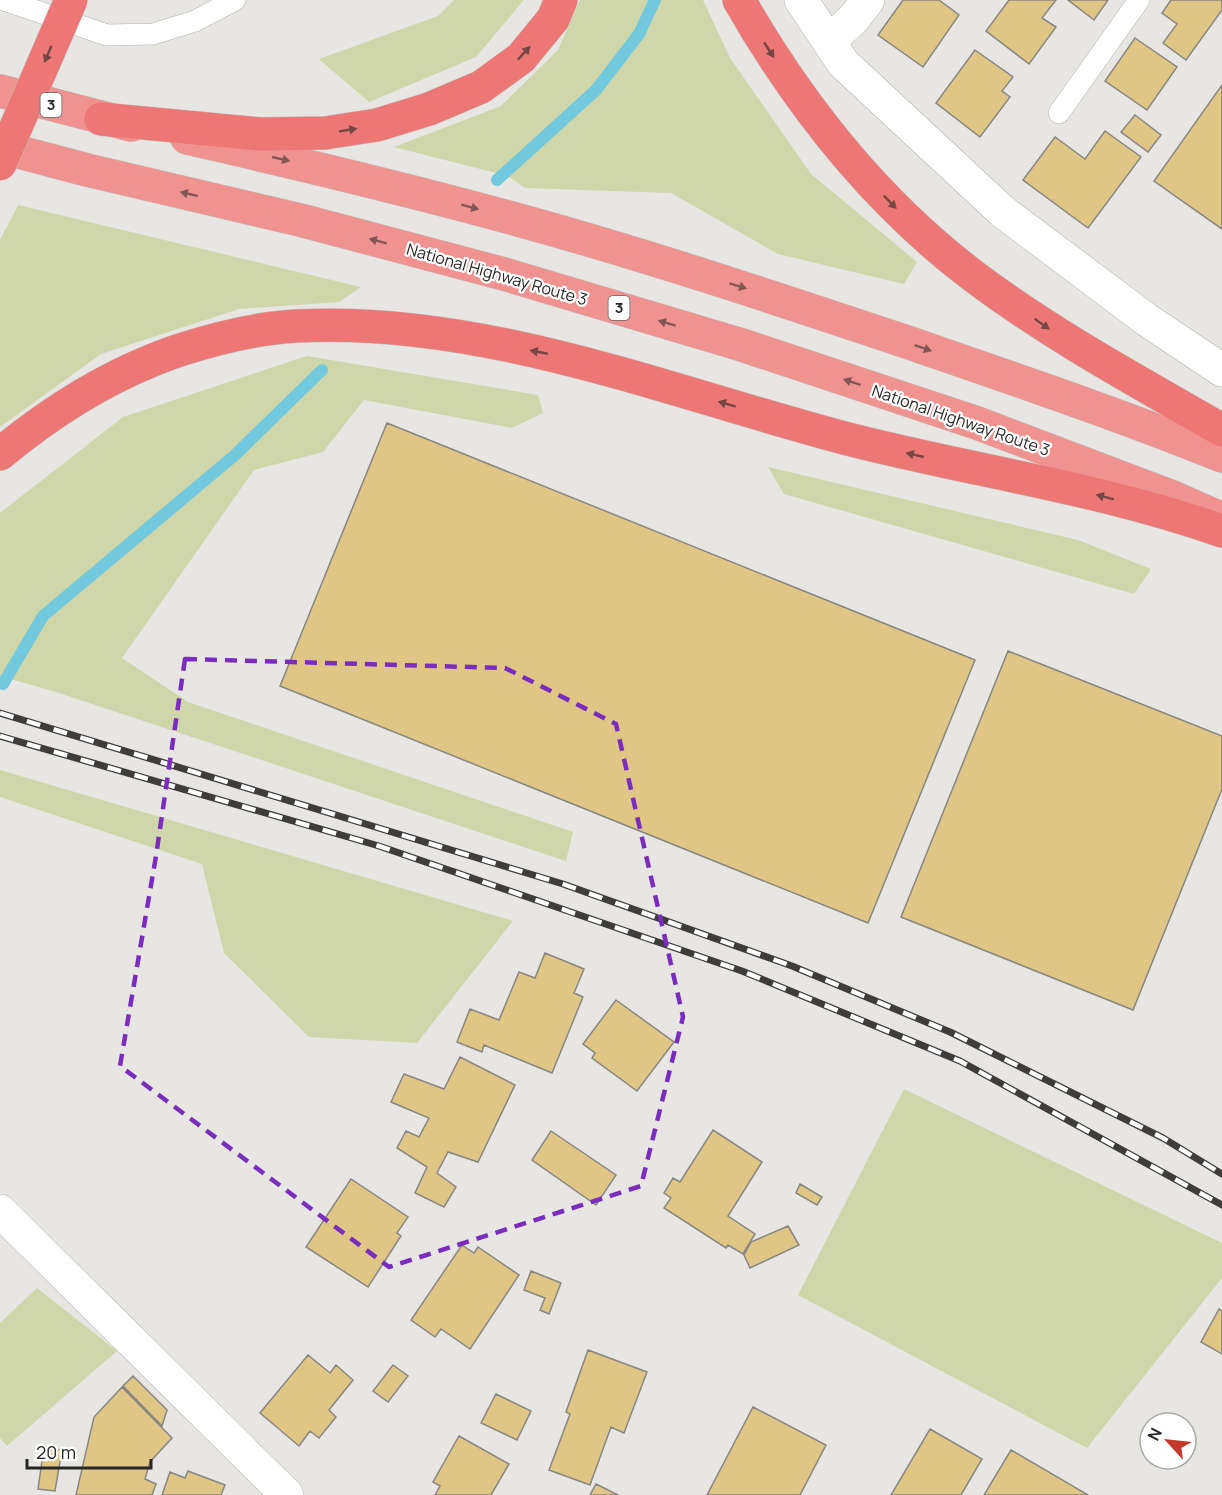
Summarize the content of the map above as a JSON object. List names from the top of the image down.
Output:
{
  "streets": {
    "highway": ["3", "National Highway Route 3"]
  },
  "scale_bar": "20 m",
  "north": "top left"
}
